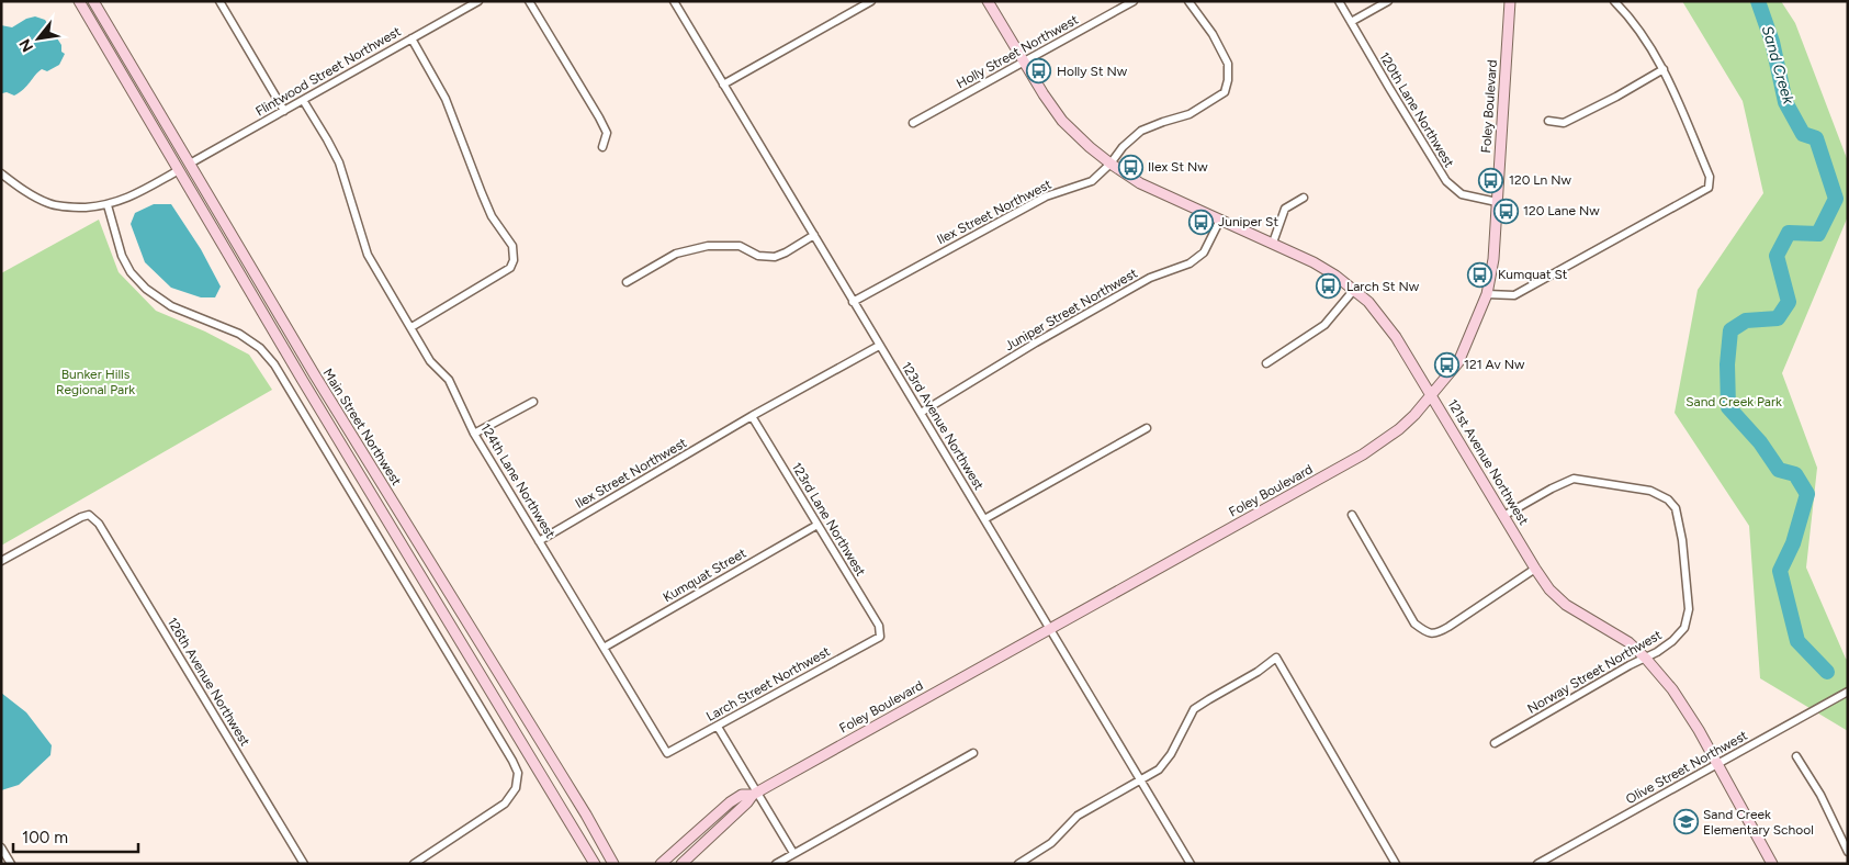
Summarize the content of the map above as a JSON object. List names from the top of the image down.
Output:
{
  "streets": {
    "street": [
      "Holly Street Northwest",
      "Flintwood Street Northwest",
      "Foley Boulevard",
      "120th Lane Northwest",
      "Ilex Street Northwest",
      "Juniper Street Northwest",
      "123rd Avenue Northwest",
      "Main Street Northwest",
      "121st Avenue Northwest",
      "124th Lane Northwest",
      "123rd Lane Northwest",
      "Kumquat Street",
      "Norway Street Northwest",
      "126th Avenue Northwest",
      "Larch Street Northwest",
      "Olive Street Northwest"
    ]
  },
  "crossings": [
    ["Holly Street Northwest", "121st Avenue Northwest"],
    ["Flintwood Street Northwest", "Main Street Northwest"],
    ["Flintwood Street Northwest", "124th Lane Northwest"],
    ["Foley Boulevard", "120th Lane Northwest"],
    ["Foley Boulevard", "123rd Avenue Northwest"],
    ["Foley Boulevard", "121st Avenue Northwest"],
    ["Ilex Street Northwest", "123rd Avenue Northwest"],
    ["Ilex Street Northwest", "121st Avenue Northwest"],
    ["Ilex Street Northwest", "124th Lane Northwest"],
    ["Ilex Street Northwest", "123rd Lane Northwest"],
    ["Juniper Street Northwest", "123rd Avenue Northwest"],
    ["Juniper Street Northwest", "121st Avenue Northwest"],
    ["121st Avenue Northwest", "Norway Street Northwest"],
    ["121st Avenue Northwest", "Olive Street Northwest"],
    ["124th Lane Northwest", "Kumquat Street"],
    ["124th Lane Northwest", "Larch Street Northwest"],
    ["123rd Lane Northwest", "Kumquat Street"],
    ["123rd Lane Northwest", "Larch Street Northwest"]
  ],
  "water": ["Sand Creek"],
  "parks": ["Bunker Hills Regional Park", "Sand Creek Park"],
  "places": {
    "bus stop": [
      "Holly St Nw",
      "Ilex St Nw",
      "120 Ln Nw",
      "120 Lane Nw",
      "Juniper St",
      "Kumquat St",
      "Larch St Nw",
      "121 Av Nw"
    ],
    "school or university": ["Sand Creek Elementary School"]
  },
  "scale_bar": "100 m",
  "north": "bottom left"
}
